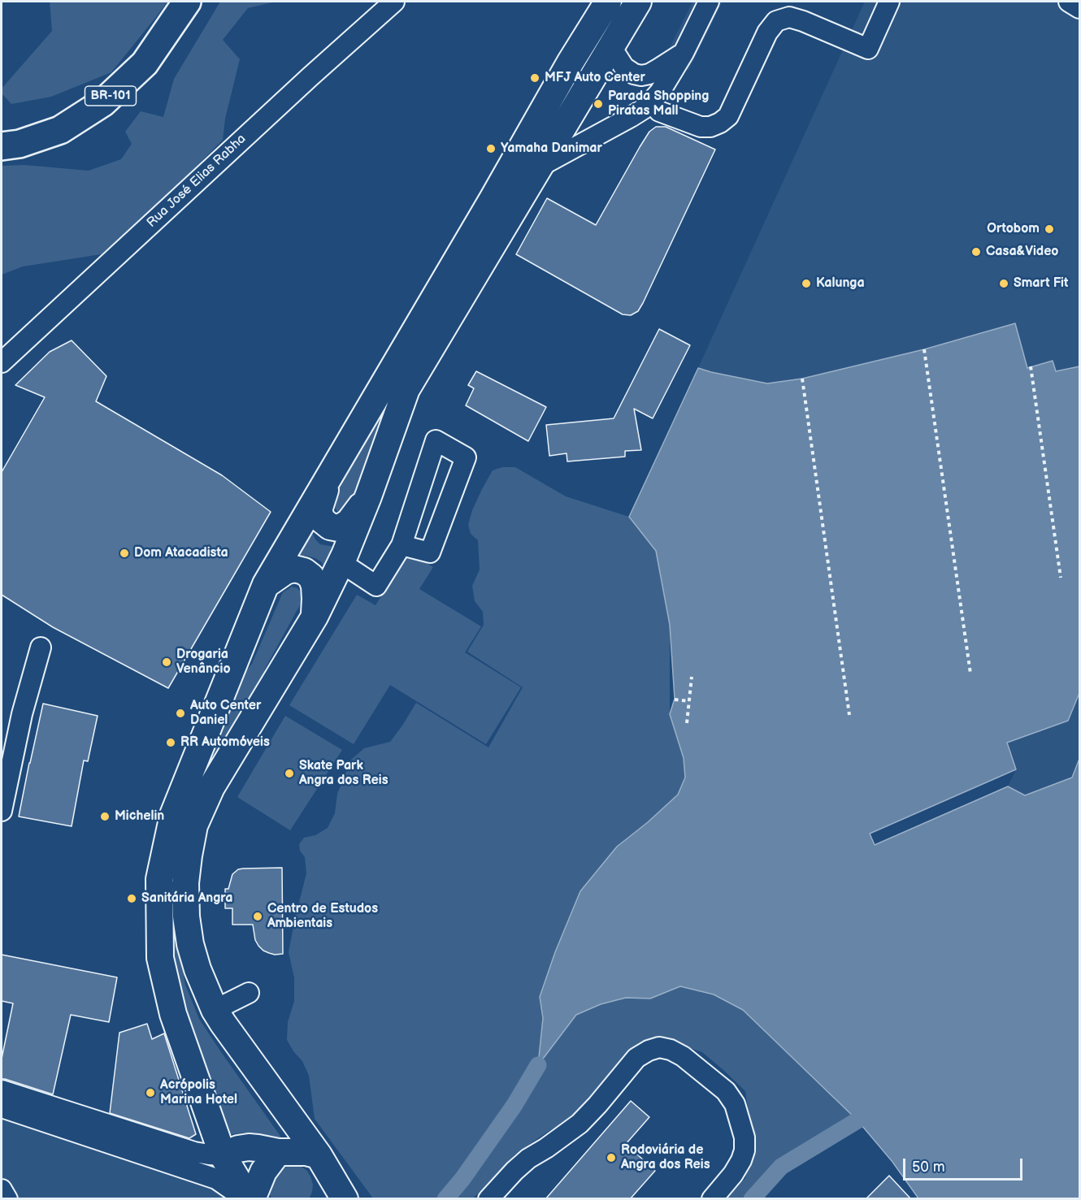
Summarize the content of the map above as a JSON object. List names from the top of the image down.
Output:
{
  "streets": {
    "highway": ["BR-101"],
    "street": ["Rua José Elias Rabha"]
  },
  "places": [
    "MFJ Auto Center",
    "Parada Shopping Piratas Mall",
    "Yamaha Danimar",
    "Ortobom",
    "Casa&Video",
    "Kalunga",
    "Smart Fit",
    "Dom Atacadista",
    "Drogaria Venâncio",
    "Auto Center Daniel",
    "RR Automóveis",
    "Skate Park Angra dos Reis",
    "Michelin",
    "Sanitária Angra",
    "Centro de Estudos Ambientais",
    "Acrópolis Marina Hotel",
    "Rodoviária de Angra dos Reis"
  ],
  "scale_bar": "50 m"
}
